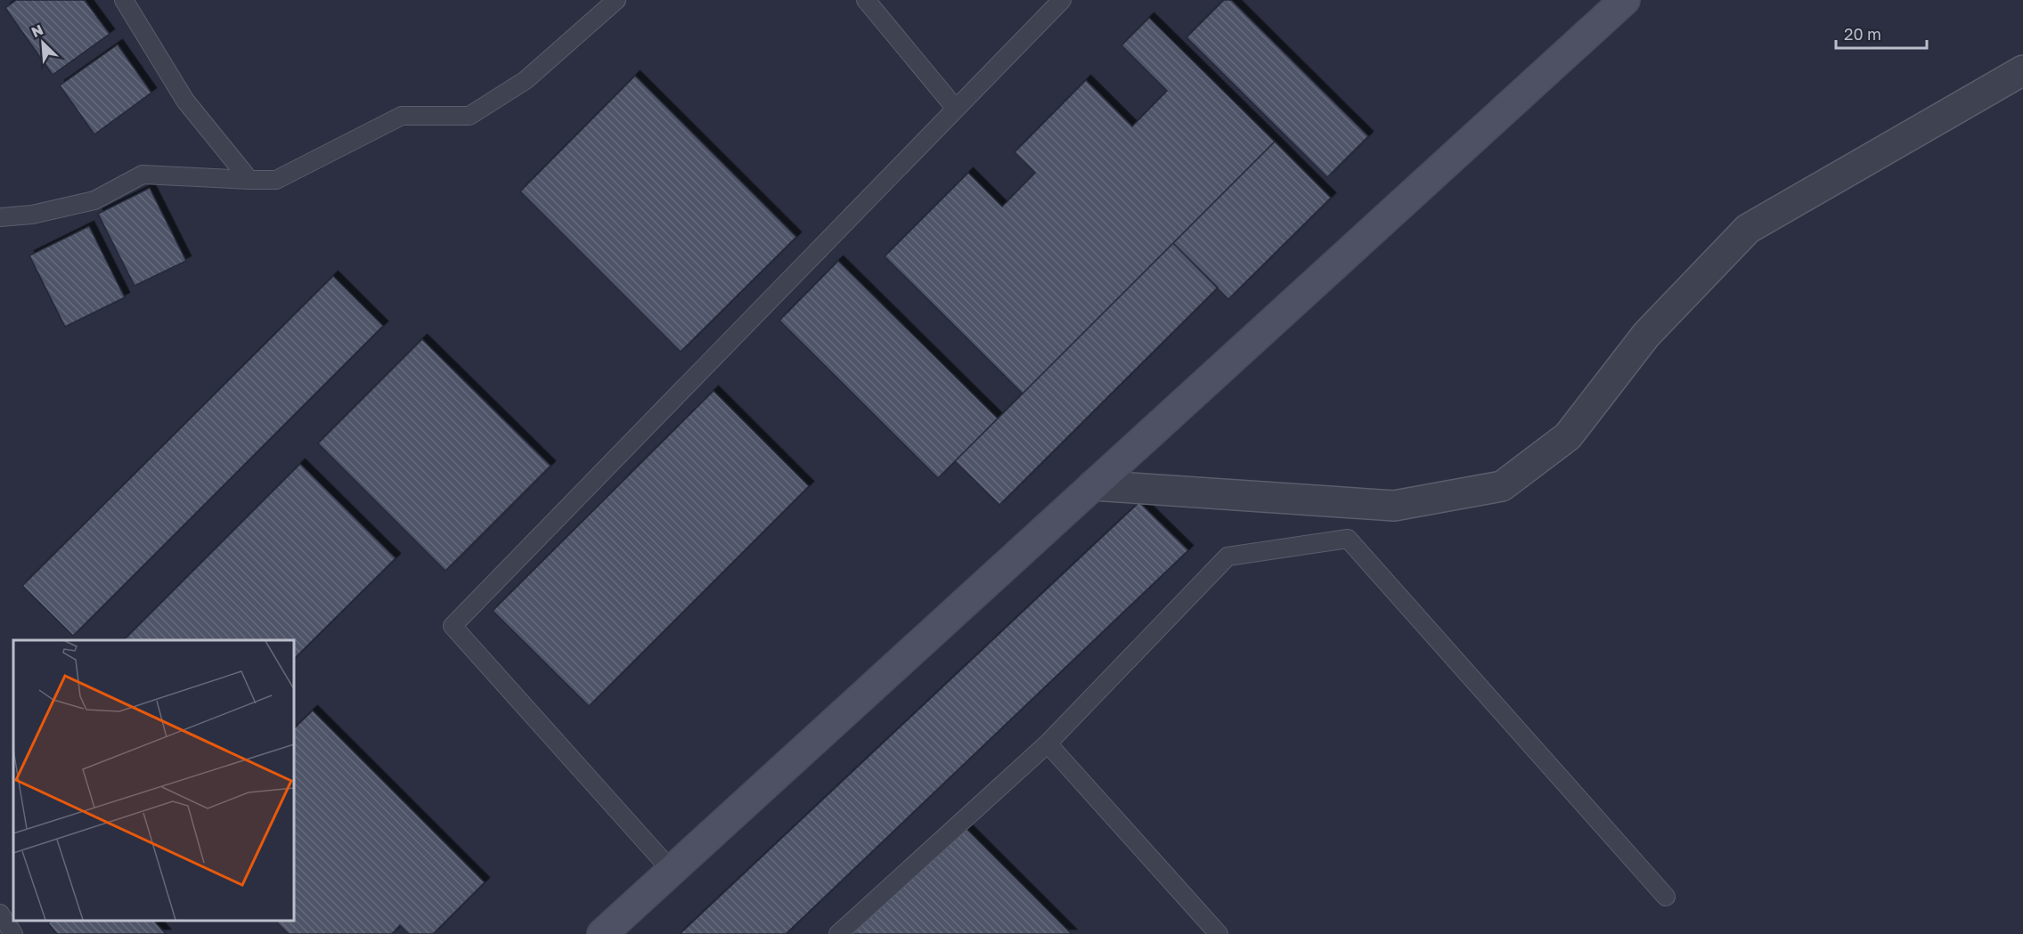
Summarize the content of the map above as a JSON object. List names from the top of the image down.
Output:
{
  "scale_bar": "20 m",
  "north": "top left"
}
